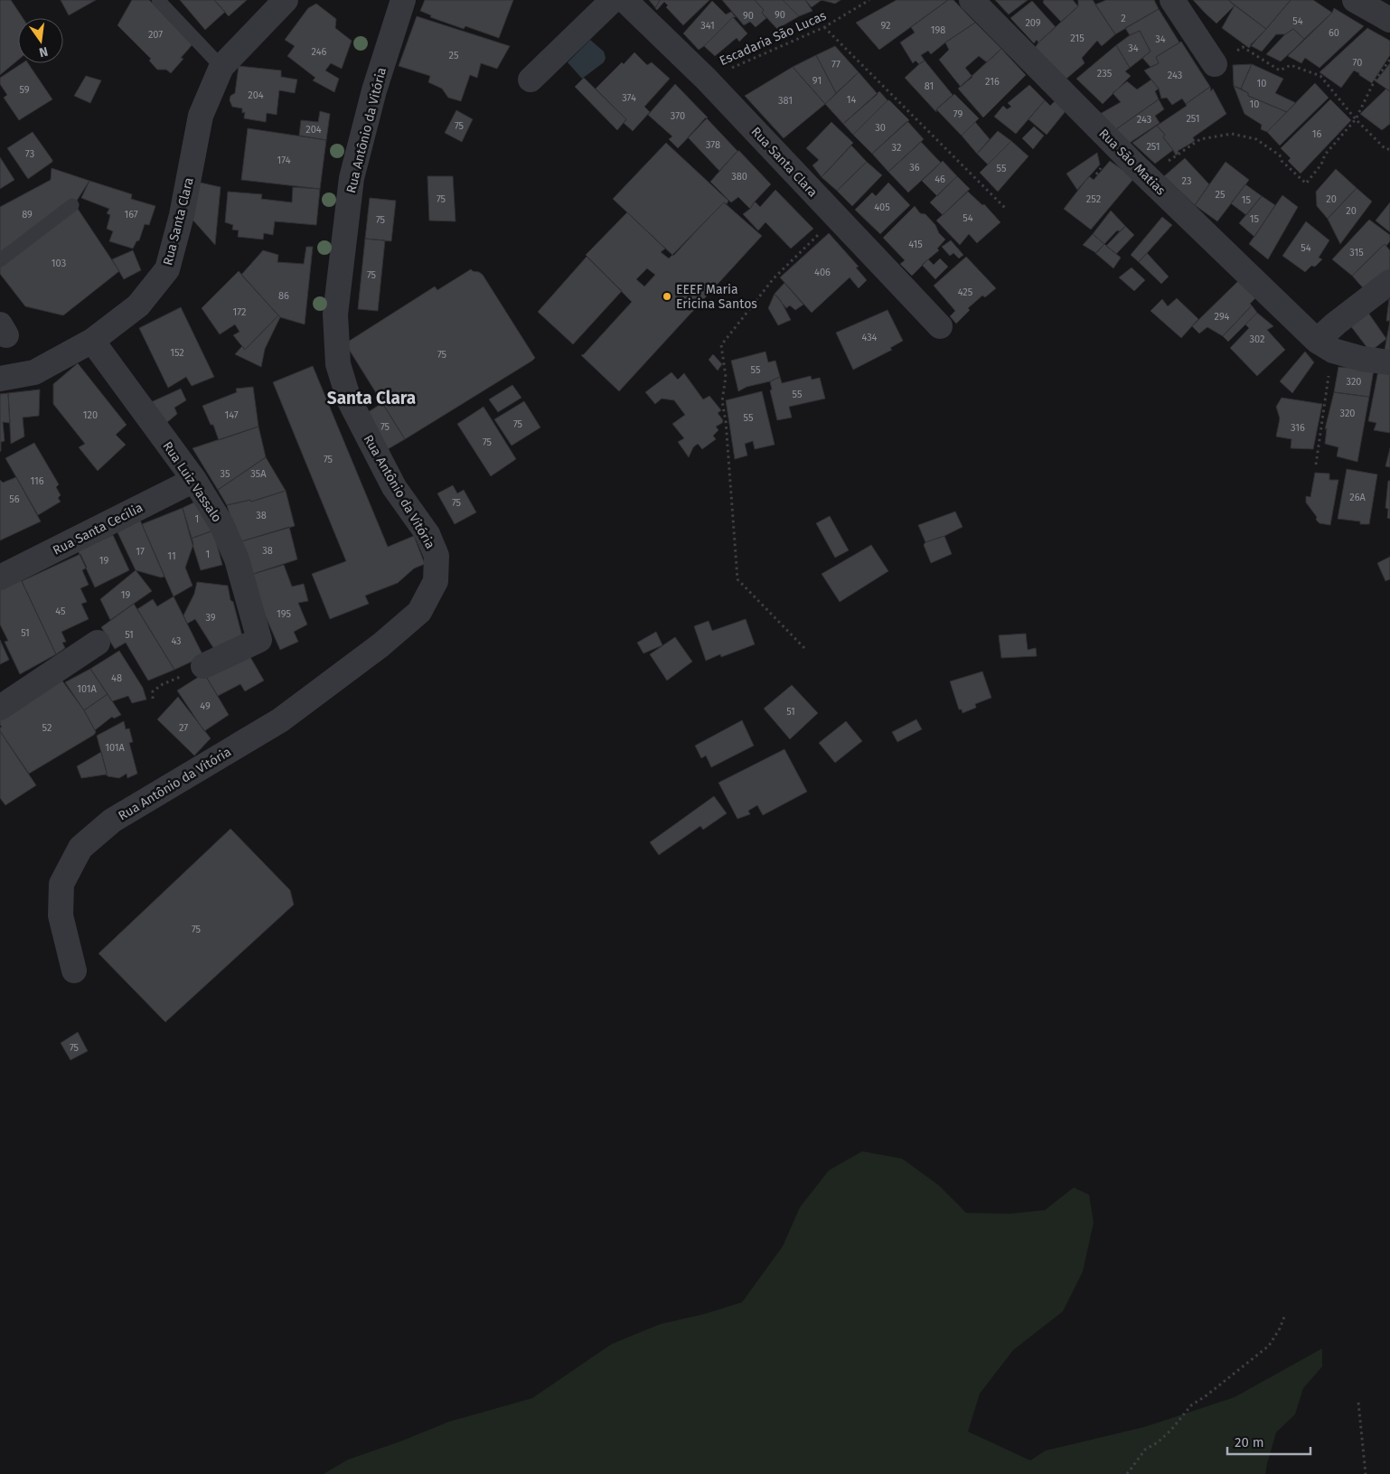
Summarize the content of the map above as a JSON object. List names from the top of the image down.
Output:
{
  "streets": {
    "street": [
      "Rua Antônio da Vitória",
      "Rua Santa Clara",
      "Rua São Matias",
      "Rua Luiz Vassalo",
      "Rua Santa Cecília"
    ],
    "path": ["Escadaria São Lucas"]
  },
  "crossings": [
    ["Escadaria São Lucas", "Rua Santa Clara"],
    ["Rua Santa Clara", "Rua Luiz Vassalo"],
    ["Rua Luiz Vassalo", "Rua Santa Cecília"]
  ],
  "districts": ["Santa Clara"],
  "places": ["EEEF Maria Ericina Santos"],
  "house_numbers": [
    "90",
    "90",
    "2",
    "54",
    "209",
    "341",
    "92",
    "198",
    "60",
    "207",
    "215",
    "34",
    "34",
    "246",
    "25",
    "70",
    "77",
    "235",
    "243",
    "91",
    "216",
    "10",
    "81",
    "59",
    "204",
    "374",
    "14",
    "381",
    "10",
    "79",
    "370",
    "251",
    "243",
    "75",
    "30",
    "204",
    "16",
    "378",
    "251",
    "32",
    "73",
    "174",
    "36",
    "55",
    "380",
    "46",
    "23",
    "25",
    "75",
    "252",
    "20",
    "15",
    "405",
    "20",
    "89",
    "167",
    "54",
    "15",
    "75",
    "415",
    "54",
    "315",
    "103",
    "406",
    "75",
    "425",
    "86",
    "172",
    "294",
    "434",
    "302",
    "152",
    "75",
    "55",
    "320",
    "55",
    "320",
    "120",
    "147",
    "55",
    "75",
    "75",
    "316",
    "75",
    "75",
    "35",
    "35A",
    "116",
    "26A",
    "56",
    "75",
    "38",
    "1",
    "38",
    "17",
    "1",
    "11",
    "19",
    "19",
    "45",
    "195",
    "39",
    "51",
    "51",
    "43",
    "48",
    "101A",
    "49",
    "51",
    "52",
    "27",
    "101A",
    "75",
    "75"
  ],
  "scale_bar": "20 m",
  "north": "bottom"
}
